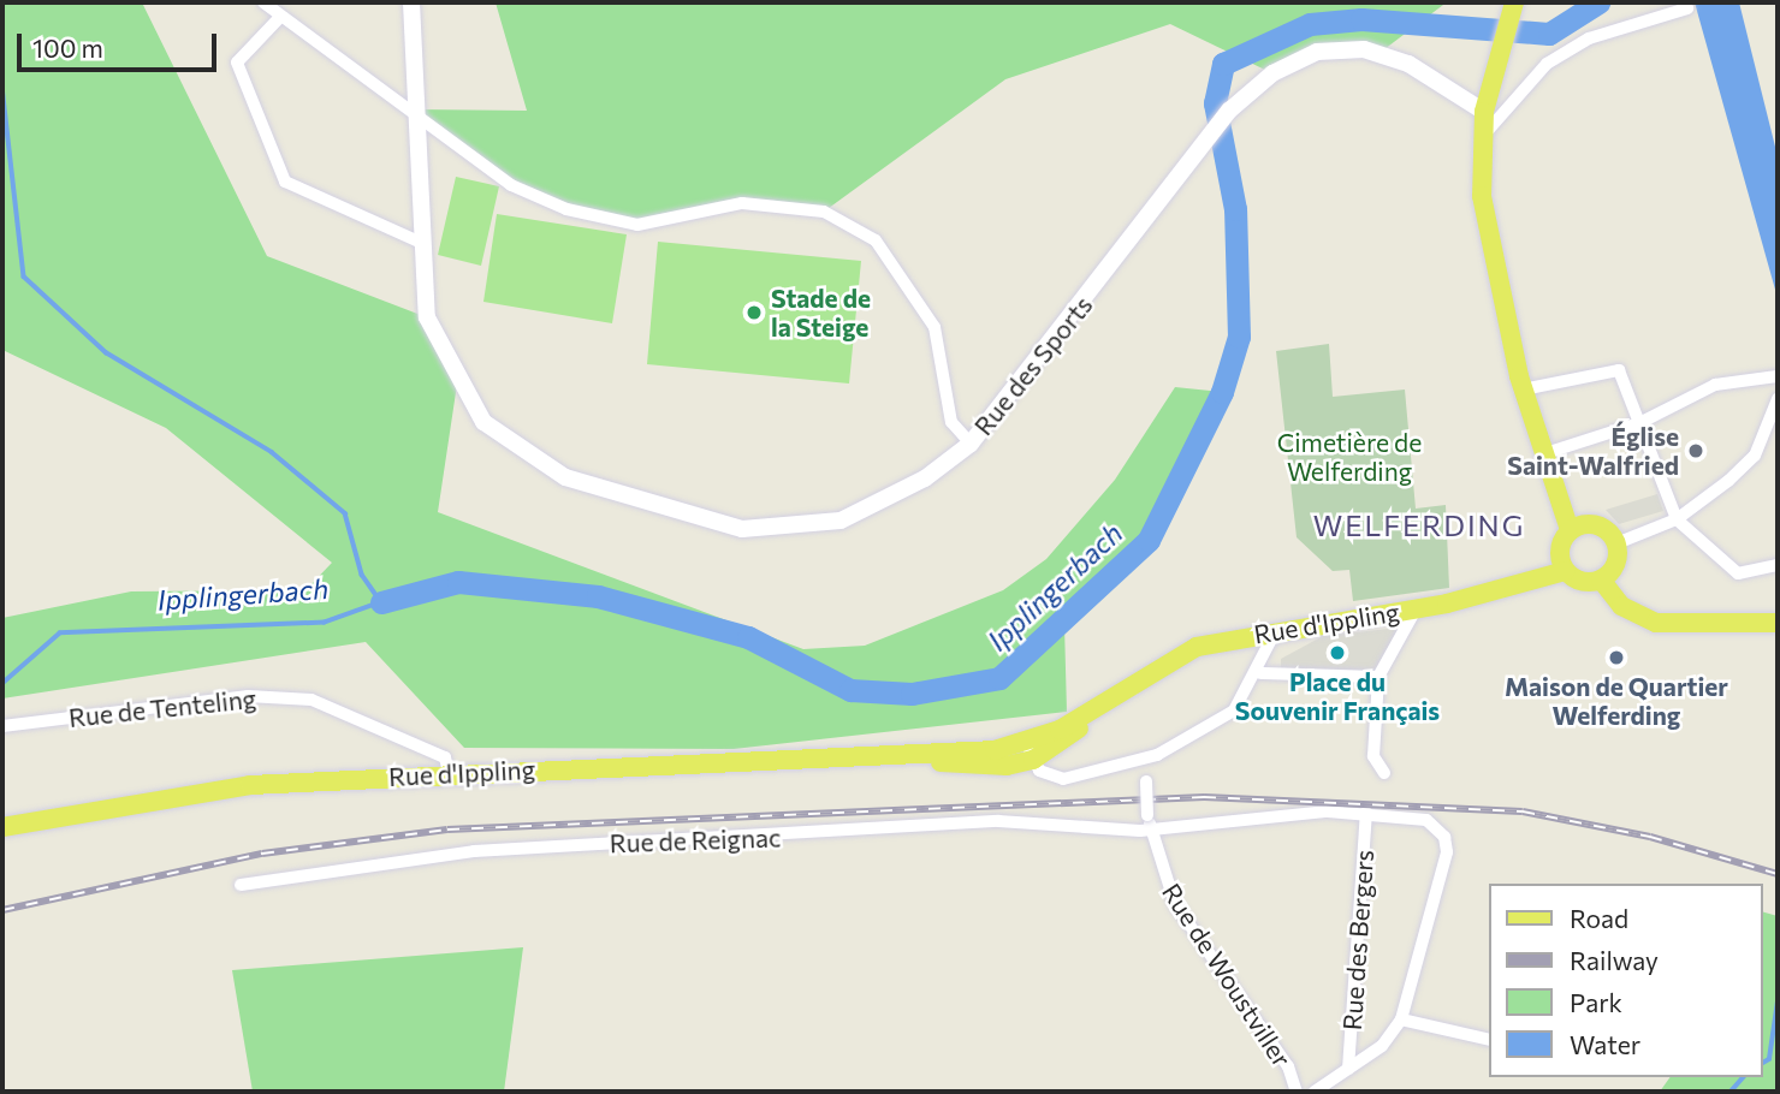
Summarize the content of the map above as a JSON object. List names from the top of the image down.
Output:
{
  "streets": {
    "main road": ["Rue d'Ippling"],
    "street": [
      "Rue des Sports",
      "Rue de Tenteling",
      "Rue de Reignac",
      "Rue des Bergers",
      "Rue de Woustviller"
    ]
  },
  "crossings": [
    ["Rue d'Ippling", "Rue de Tenteling"],
    ["Rue de Reignac", "Rue des Bergers"],
    ["Rue de Reignac", "Rue de Woustviller"]
  ],
  "districts": ["WELFERDING"],
  "water": ["Ipplingerbach"],
  "parks": ["Cimetière de Welferding"],
  "places": [
    "Stade de la Steige",
    "Église Saint-Walfried",
    "Place du Souvenir Français",
    "Maison de Quartier Welferding"
  ],
  "legend": [
    "Road",
    "Railway",
    "Park",
    "Water"
  ],
  "scale_bar": "100 m"
}
